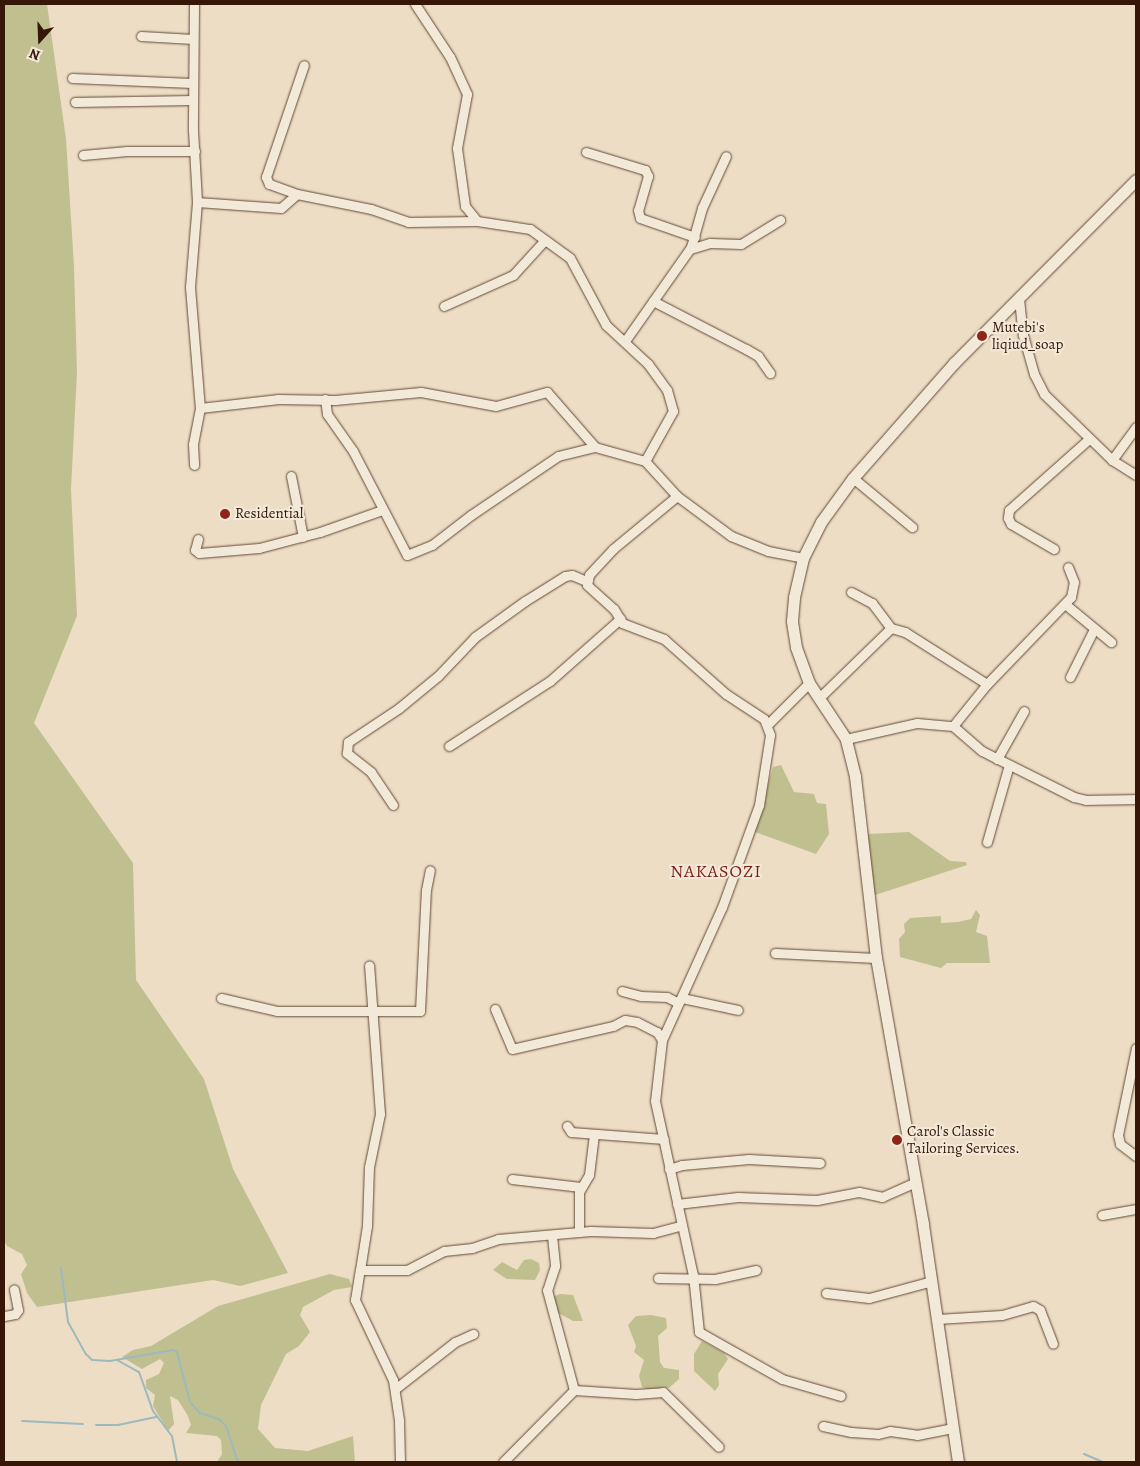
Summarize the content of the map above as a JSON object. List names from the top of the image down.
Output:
{
  "districts": ["NAKASOZI"],
  "places": ["Mutebi's liqiud_soap", "Residential", "Carol's Classic Tailoring Services."],
  "north": "bottom"
}
